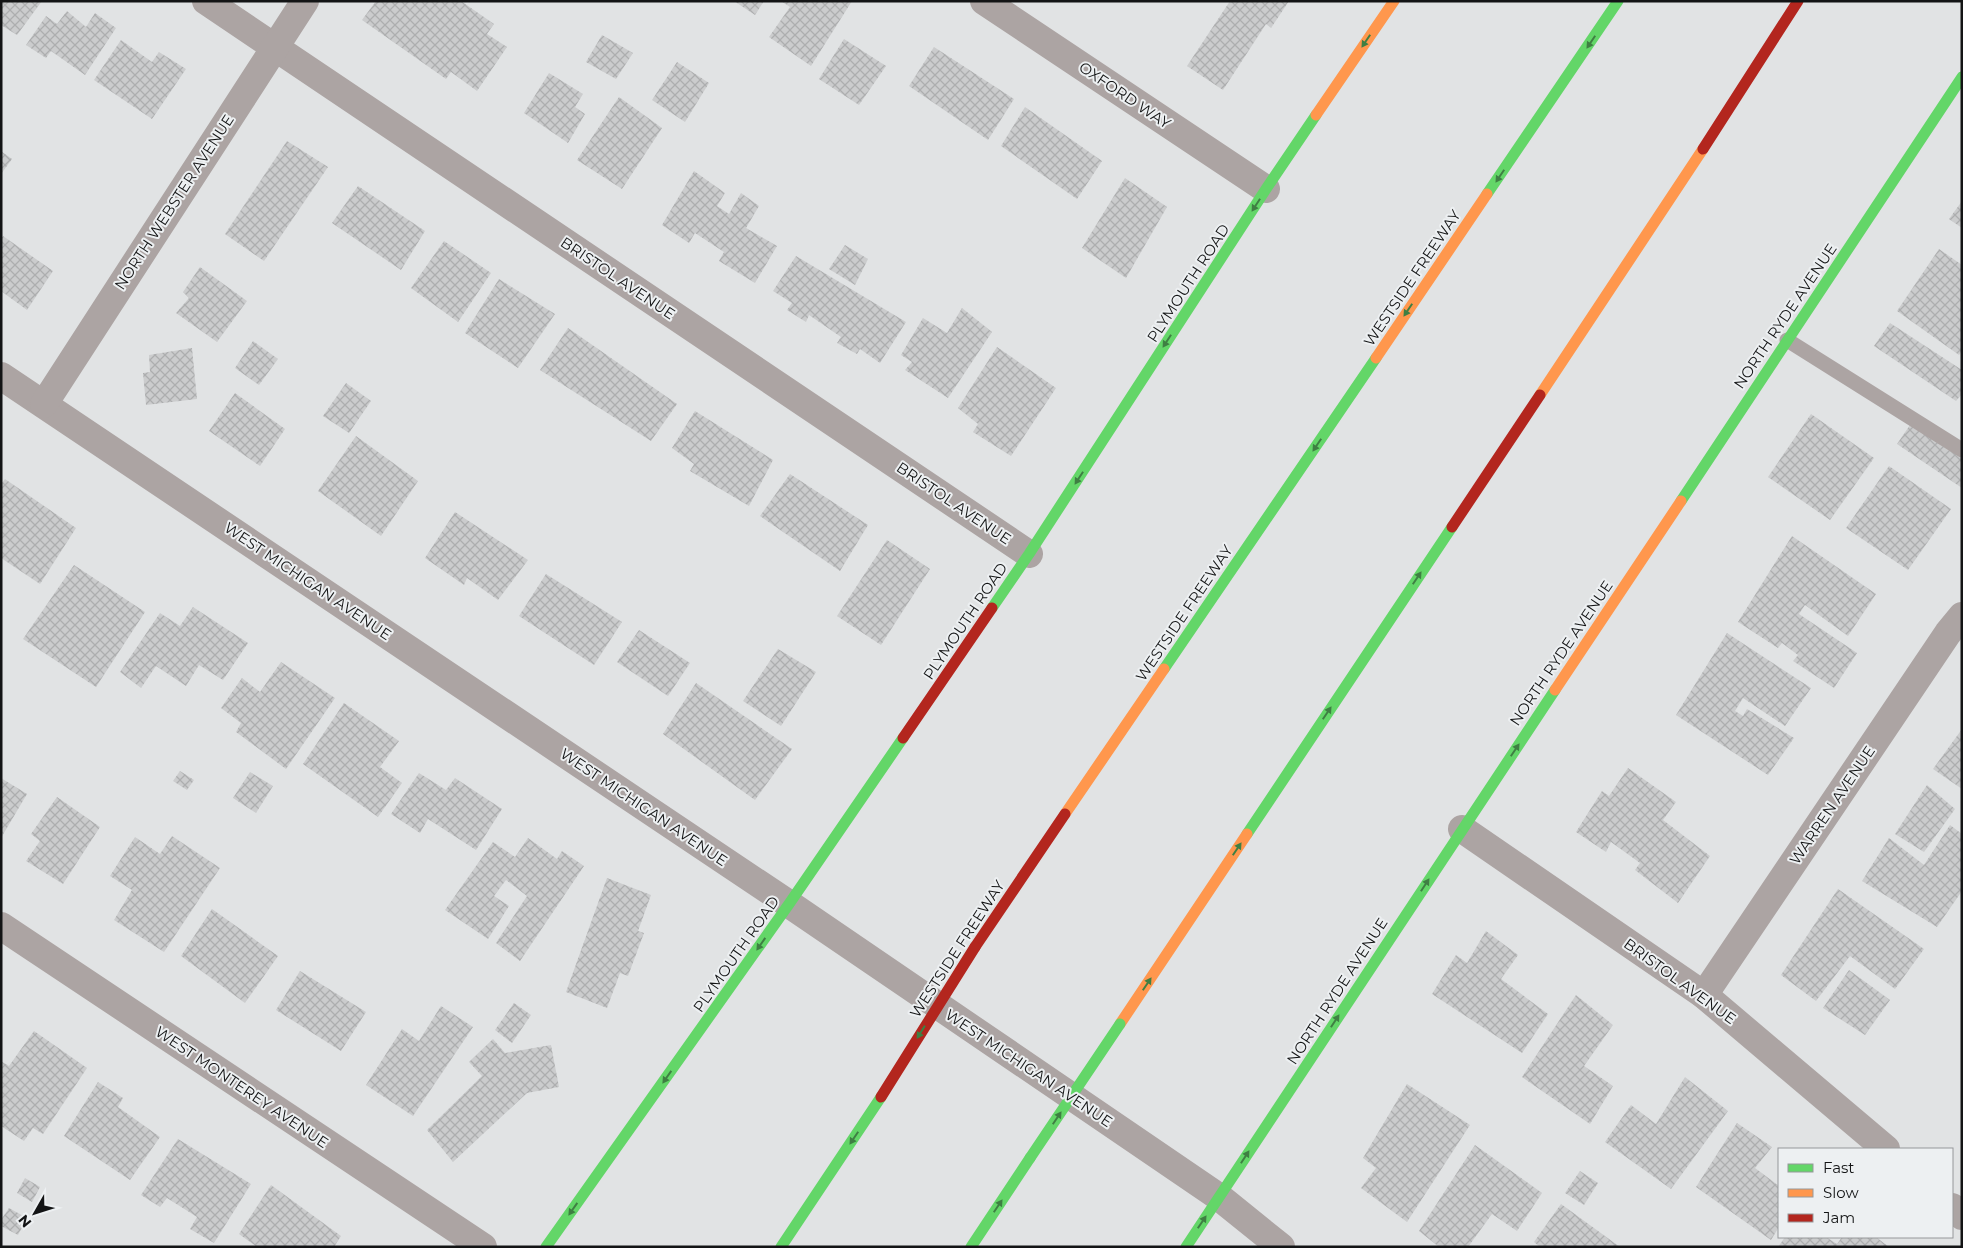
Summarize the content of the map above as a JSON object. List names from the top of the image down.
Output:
{
  "streets": {
    "main road": ["WESTSIDE FREEWAY", "PLYMOUTH ROAD", "NORTH RYDE AVENUE"],
    "street": [
      "OXFORD WAY",
      "NORTH WEBSTER AVENUE",
      "BRISTOL AVENUE",
      "WEST MICHIGAN AVENUE",
      "WARREN AVENUE",
      "WEST MONTEREY AVENUE"
    ]
  },
  "crossings": [
    ["OXFORD WAY", "PLYMOUTH ROAD"],
    ["NORTH WEBSTER AVENUE", "BRISTOL AVENUE"],
    ["NORTH WEBSTER AVENUE", "WEST MICHIGAN AVENUE"],
    ["BRISTOL AVENUE", "PLYMOUTH ROAD"],
    ["BRISTOL AVENUE", "NORTH RYDE AVENUE"],
    ["BRISTOL AVENUE", "WARREN AVENUE"],
    ["PLYMOUTH ROAD", "WEST MICHIGAN AVENUE"],
    ["NORTH RYDE AVENUE", "WEST MICHIGAN AVENUE"]
  ],
  "one_way": ["WESTSIDE FREEWAY", "PLYMOUTH ROAD", "NORTH RYDE AVENUE"],
  "legend": ["Fast", "Slow", "Jam"],
  "north": "bottom left"
}
